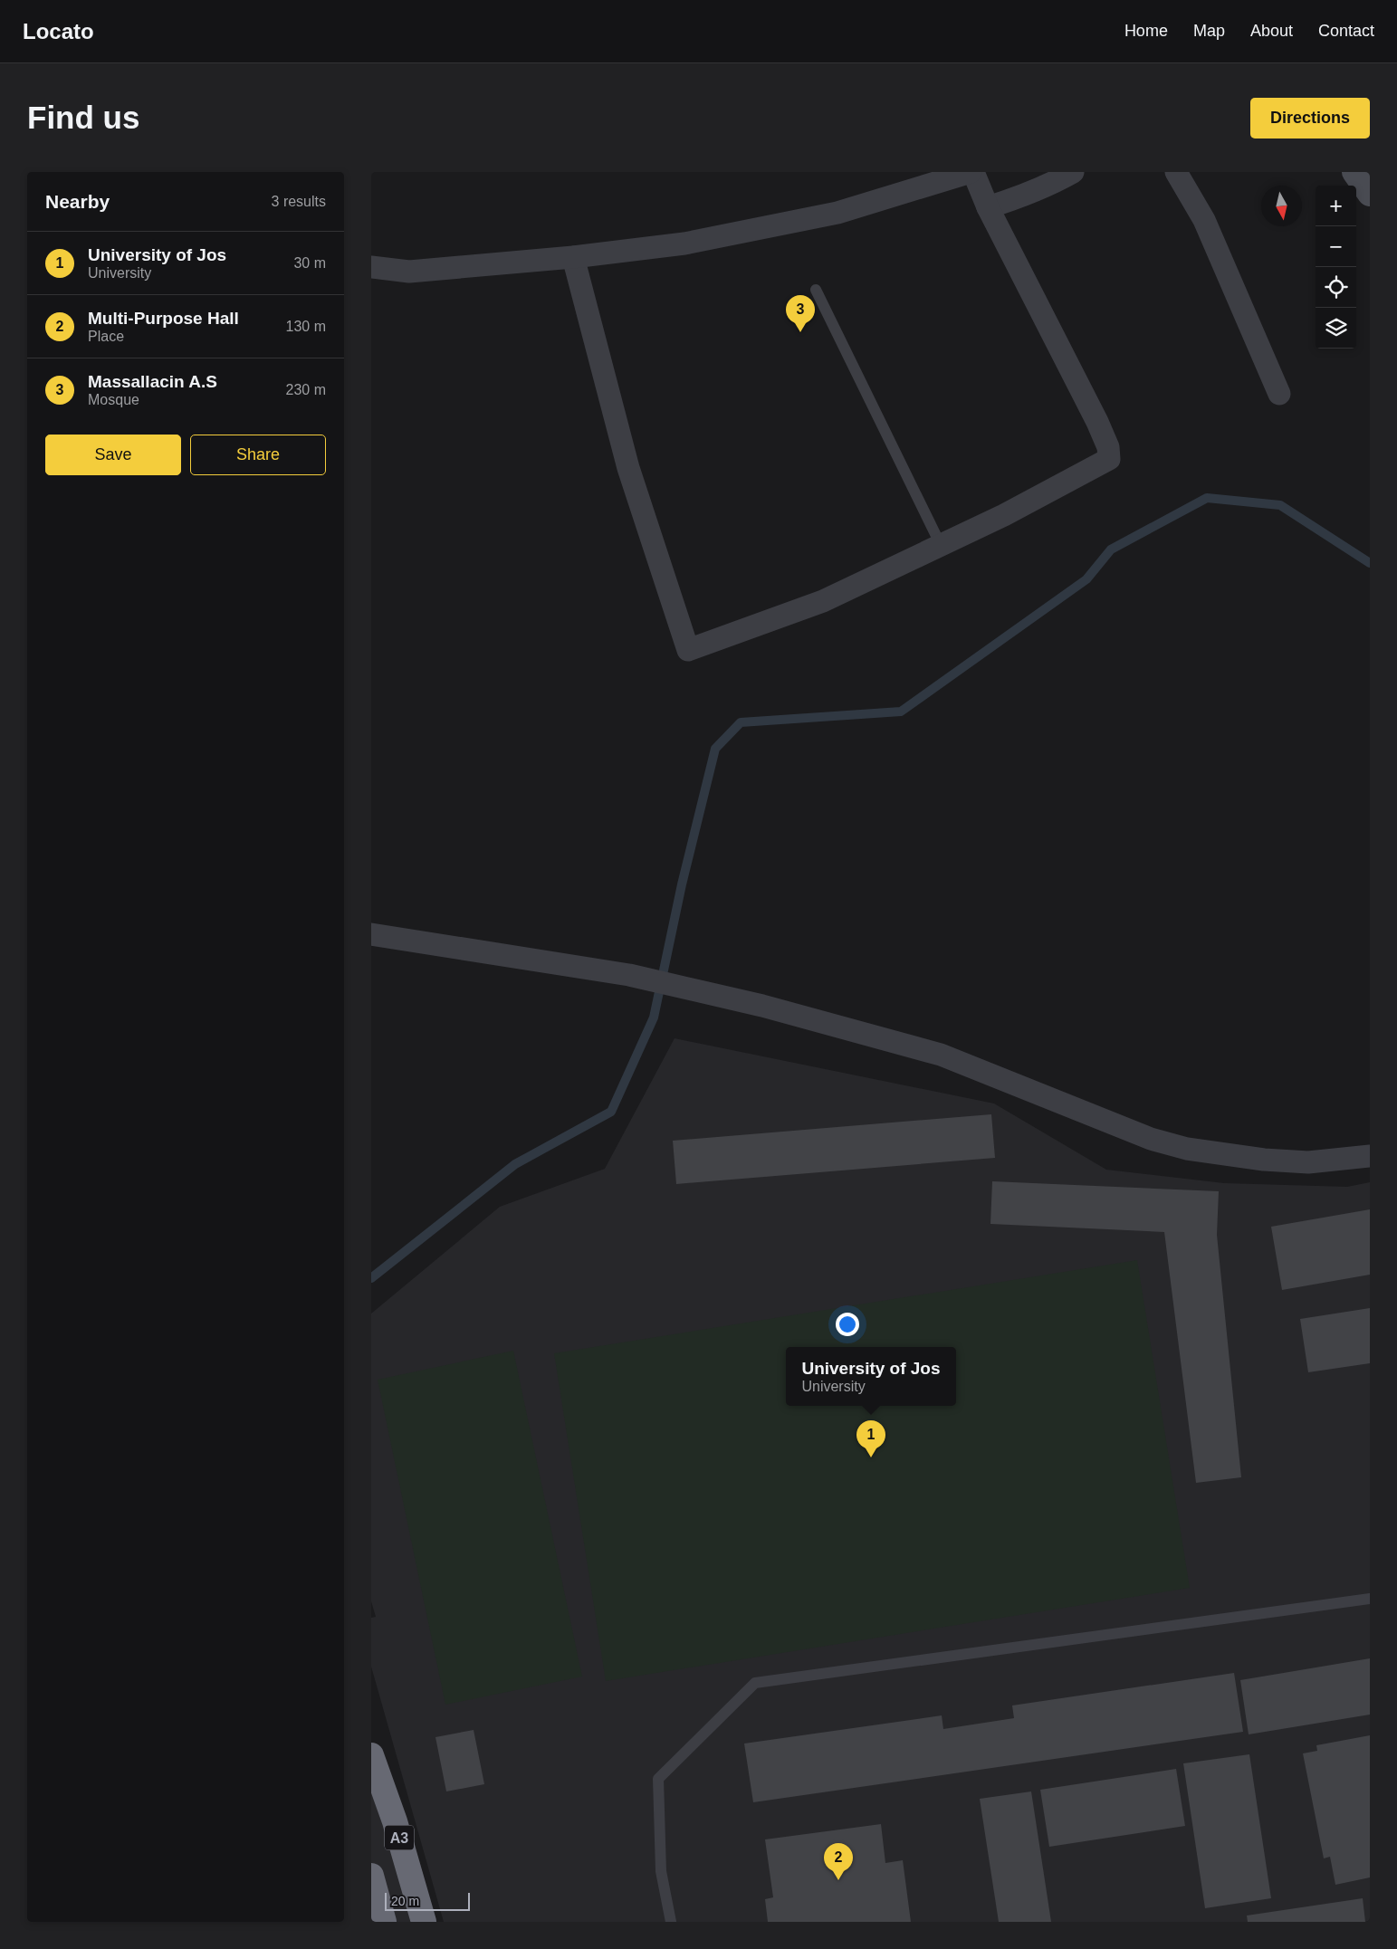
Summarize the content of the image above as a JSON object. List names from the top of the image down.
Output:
{
  "streets": {
    "highway": ["A3"]
  },
  "scale_bar": "20 m",
  "north": "bottom",
  "page": {
    "header": "Locato",
    "nav": [
      "Home",
      "Map",
      "About",
      "Contact"
    ],
    "buttons": [
      "Directions",
      ["Save", "Share"]
    ],
    "title": "Find us",
    "heading": ["Nearby", "3 results"],
    "map_buttons": ["+", "−"],
    "list": [
      {
        "mark": "1",
        "name": "University of Jos",
        "note": "University",
        "value": "30 m"
      },
      {
        "mark": "2",
        "name": "Multi-Purpose Hall",
        "note": "Place",
        "value": "130 m"
      },
      {
        "mark": "3",
        "name": "Massallacin A.S",
        "note": "Mosque",
        "value": "230 m"
      }
    ],
    "pins": ["3", "1", "2"],
    "popup": ["University of Jos", "University"],
    "scale": "20 m"
  }
}
